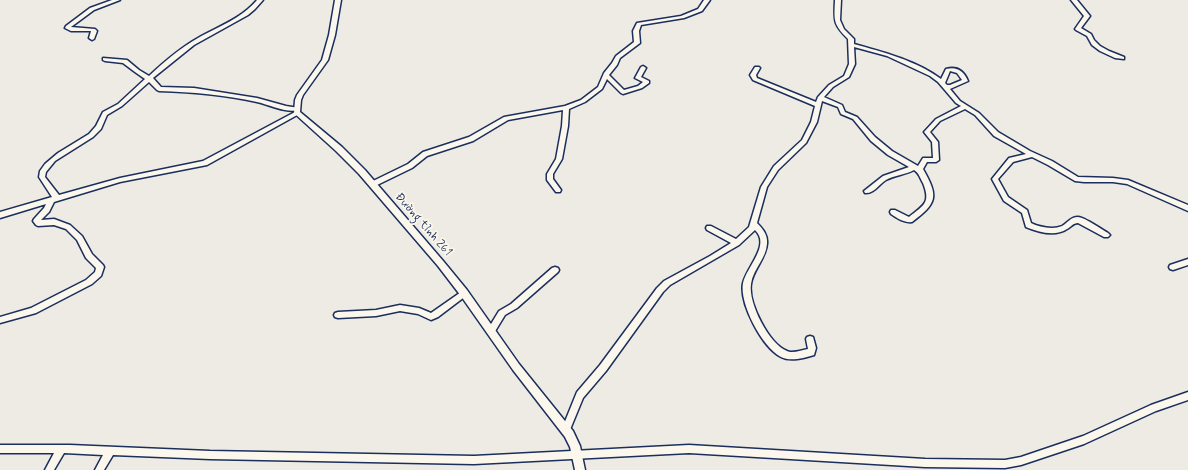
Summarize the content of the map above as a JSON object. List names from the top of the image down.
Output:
{
  "streets": {
    "main road": ["Đường tỉnh 261"]
  }
}
